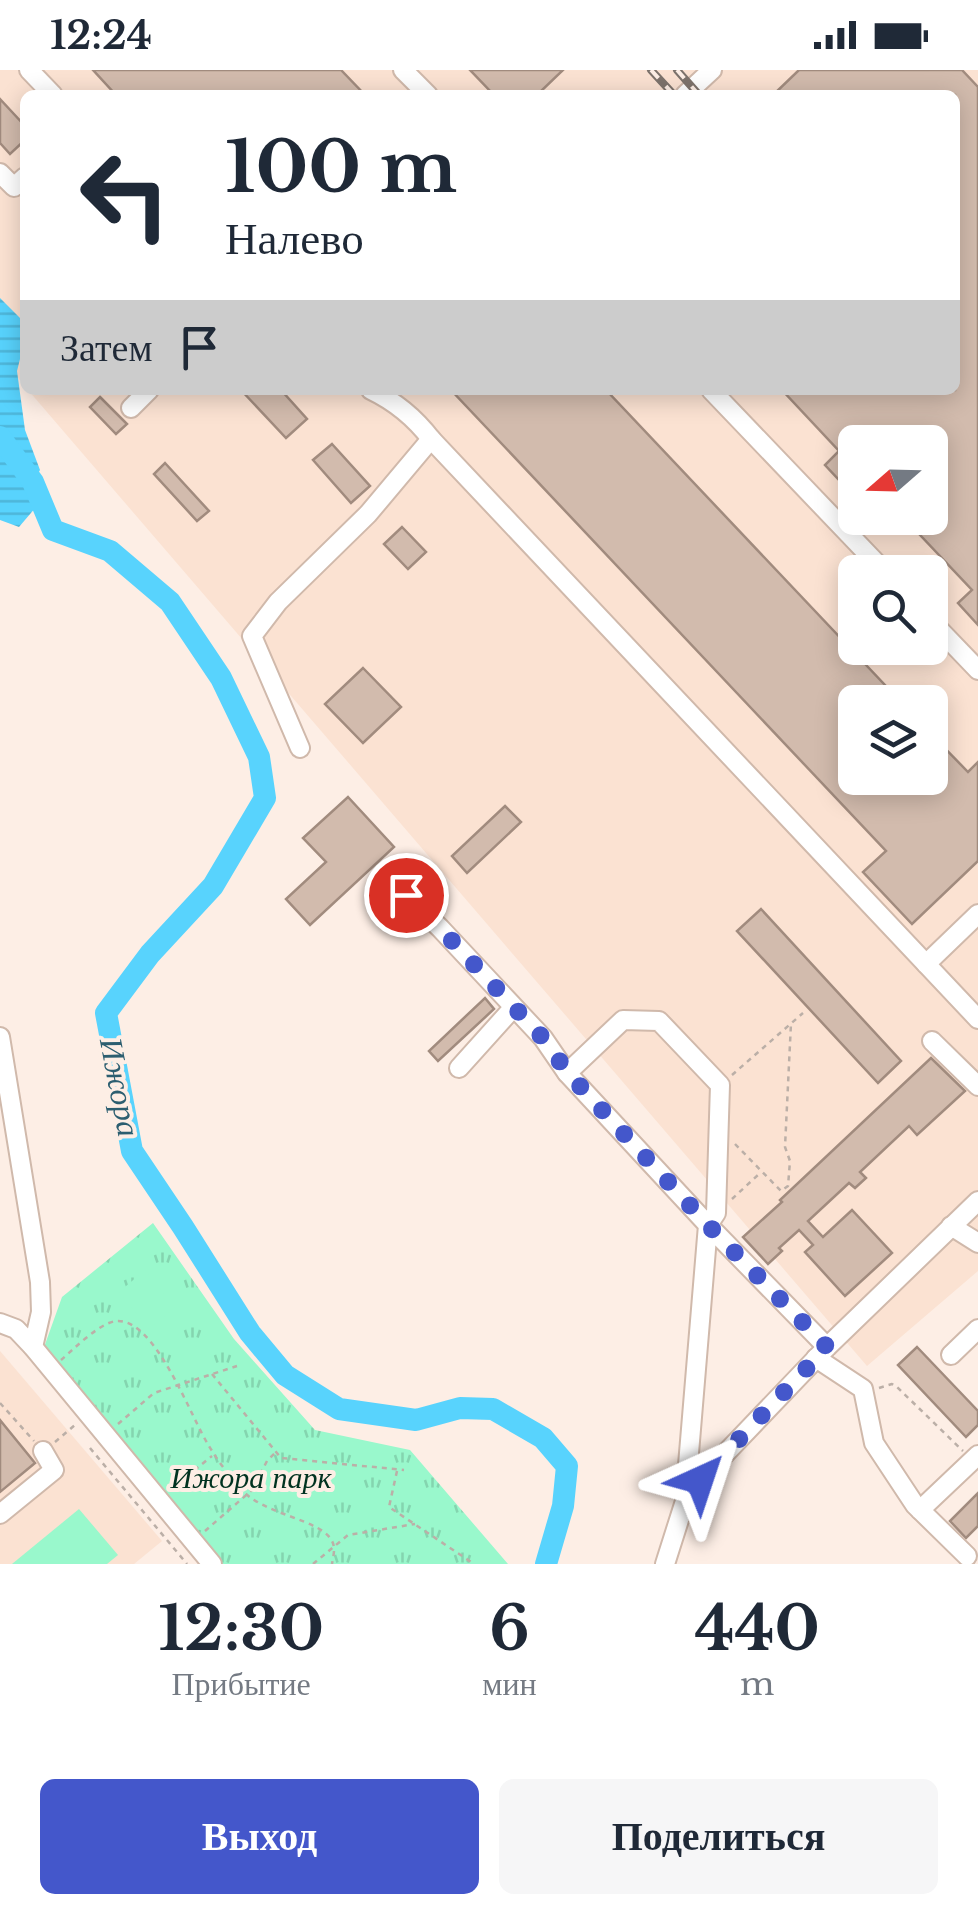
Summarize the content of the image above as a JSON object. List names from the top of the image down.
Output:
{
  "water": ["Ижора"],
  "parks": ["Ижора парк"],
  "north": "left",
  "page": {
    "status": "12:24",
    "turn": ["100 m", "Налево"],
    "then": "Затем",
    "eta": [
      "12:30",
      "Прибытие",
      "6",
      "мин",
      "440",
      "m"
    ],
    "buttons": ["Выход", "Поделиться"]
  }
}
